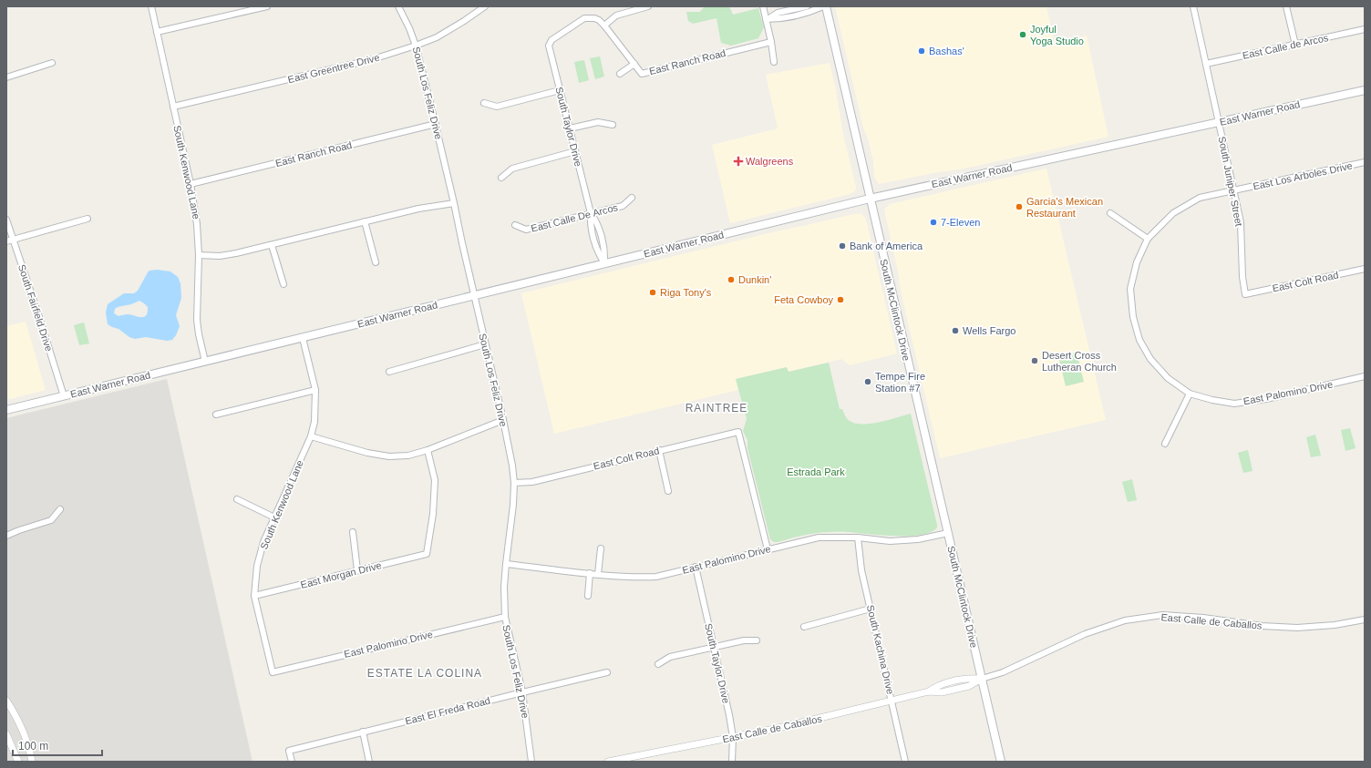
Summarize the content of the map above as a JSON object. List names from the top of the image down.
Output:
{
  "streets": {
    "main road": ["East Warner Road", "South McClintock Drive"],
    "street": [
      "East Calle de Arcos",
      "East Ranch Road",
      "East Greentree Drive",
      "South Los Feliz Drive",
      "South Taylor Drive",
      "South Kenwood Lane",
      "East Los Arboles Drive",
      "South Juniper Street",
      "East Calle De Arcos",
      "East Colt Road",
      "South Fairfield Drive",
      "East Palomino Drive",
      "East Morgan Drive",
      "East Calle de Caballos",
      "South Kachina Drive",
      "East El Freda Road"
    ]
  },
  "crossings": [
    ["East Calle de Arcos", "South Juniper Street"],
    ["East Ranch Road", "South Los Feliz Drive"],
    ["East Ranch Road", "South Taylor Drive"],
    ["East Ranch Road", "South Kenwood Lane"],
    ["East Greentree Drive", "South Los Feliz Drive"],
    ["East Greentree Drive", "South Kenwood Lane"],
    ["South Los Feliz Drive", "East Warner Road"],
    ["South Los Feliz Drive", "East Colt Road"],
    ["South Los Feliz Drive", "East Palomino Drive"],
    ["South Los Feliz Drive", "East El Freda Road"],
    ["East Warner Road", "South Taylor Drive"],
    ["East Warner Road", "South Kenwood Lane"],
    ["East Warner Road", "South Juniper Street"],
    ["East Warner Road", "South Fairfield Drive"],
    ["East Warner Road", "South McClintock Drive"],
    ["South Taylor Drive", "East Calle De Arcos"],
    ["South Taylor Drive", "East Palomino Drive"],
    ["South Taylor Drive", "East Calle de Caballos"],
    ["South Kenwood Lane", "East Palomino Drive"],
    ["South Kenwood Lane", "East Morgan Drive"],
    ["East Los Arboles Drive", "South Juniper Street"],
    ["East Los Arboles Drive", "East Palomino Drive"],
    ["South Juniper Street", "East Colt Road"],
    ["East Colt Road", "East Palomino Drive"],
    ["South McClintock Drive", "East Palomino Drive"],
    ["South McClintock Drive", "East Calle de Caballos"],
    ["East Palomino Drive", "South Kachina Drive"],
    ["East Calle de Caballos", "South Kachina Drive"]
  ],
  "districts": ["RAINTREE", "ESTATE LA COLINA"],
  "parks": ["Estrada Park"],
  "places": {
    "other": [
      "Joyful Yoga Studio",
      "Bashas'",
      "Garcia's Mexican Restaurant",
      "7-Eleven",
      "Bank of America",
      "Dunkin'",
      "Riga Tony's",
      "Feta Cowboy",
      "Wells Fargo",
      "Desert Cross Lutheran Church",
      "Tempe Fire Station #7"
    ],
    "health": ["Walgreens"]
  },
  "scale_bar": "100 m"
}
